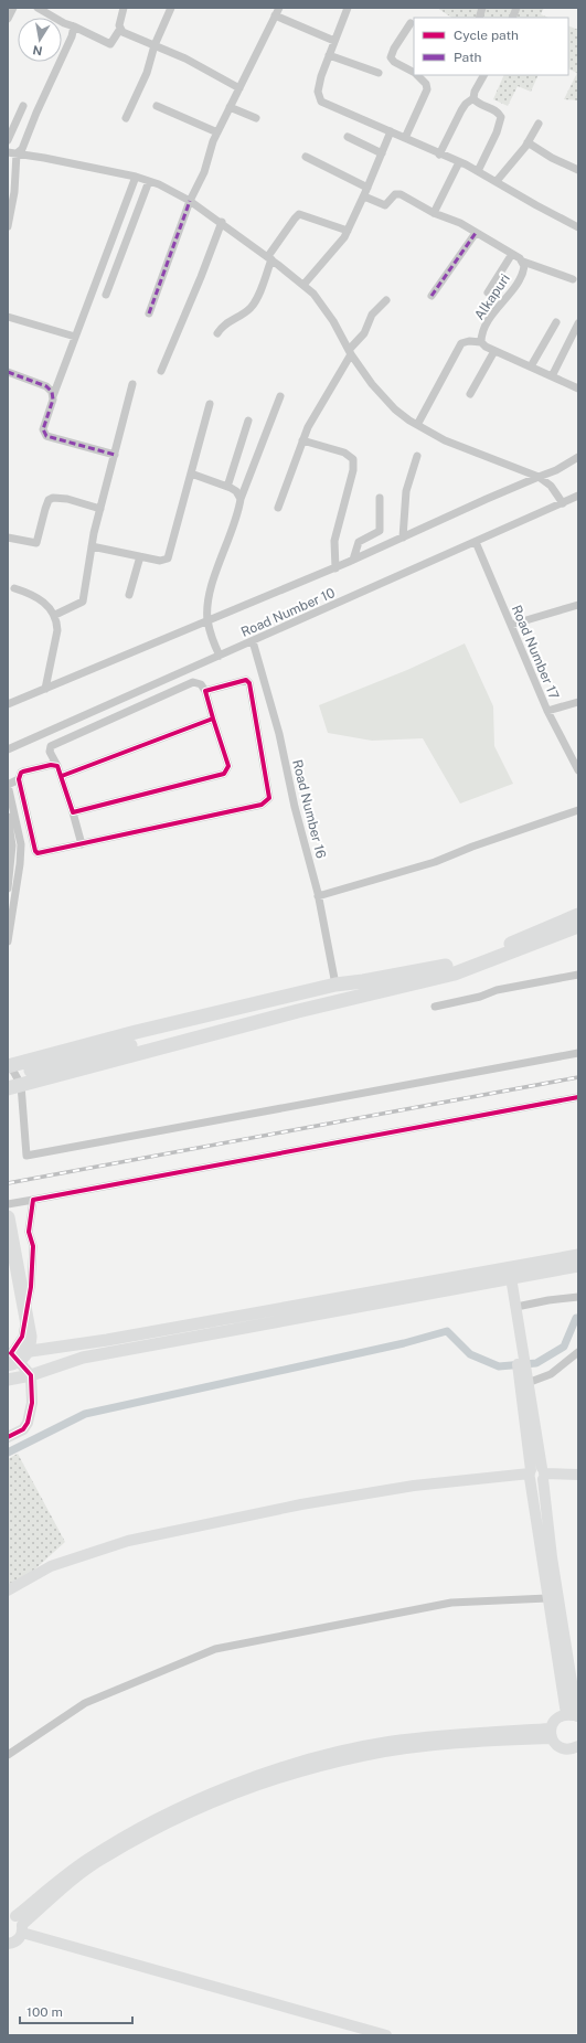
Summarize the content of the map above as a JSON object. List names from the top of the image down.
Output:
{
  "streets": {
    "street": [
      "Alkapuri",
      "Road Number 10",
      "Road Number 17",
      "Road Number 16"
    ]
  },
  "crossings": [
    ["Road Number 10", "Road Number 17"],
    ["Road Number 10", "Road Number 16"]
  ],
  "legend": ["Cycle path", "Path"],
  "scale_bar": "100 m",
  "north": "bottom"
}
